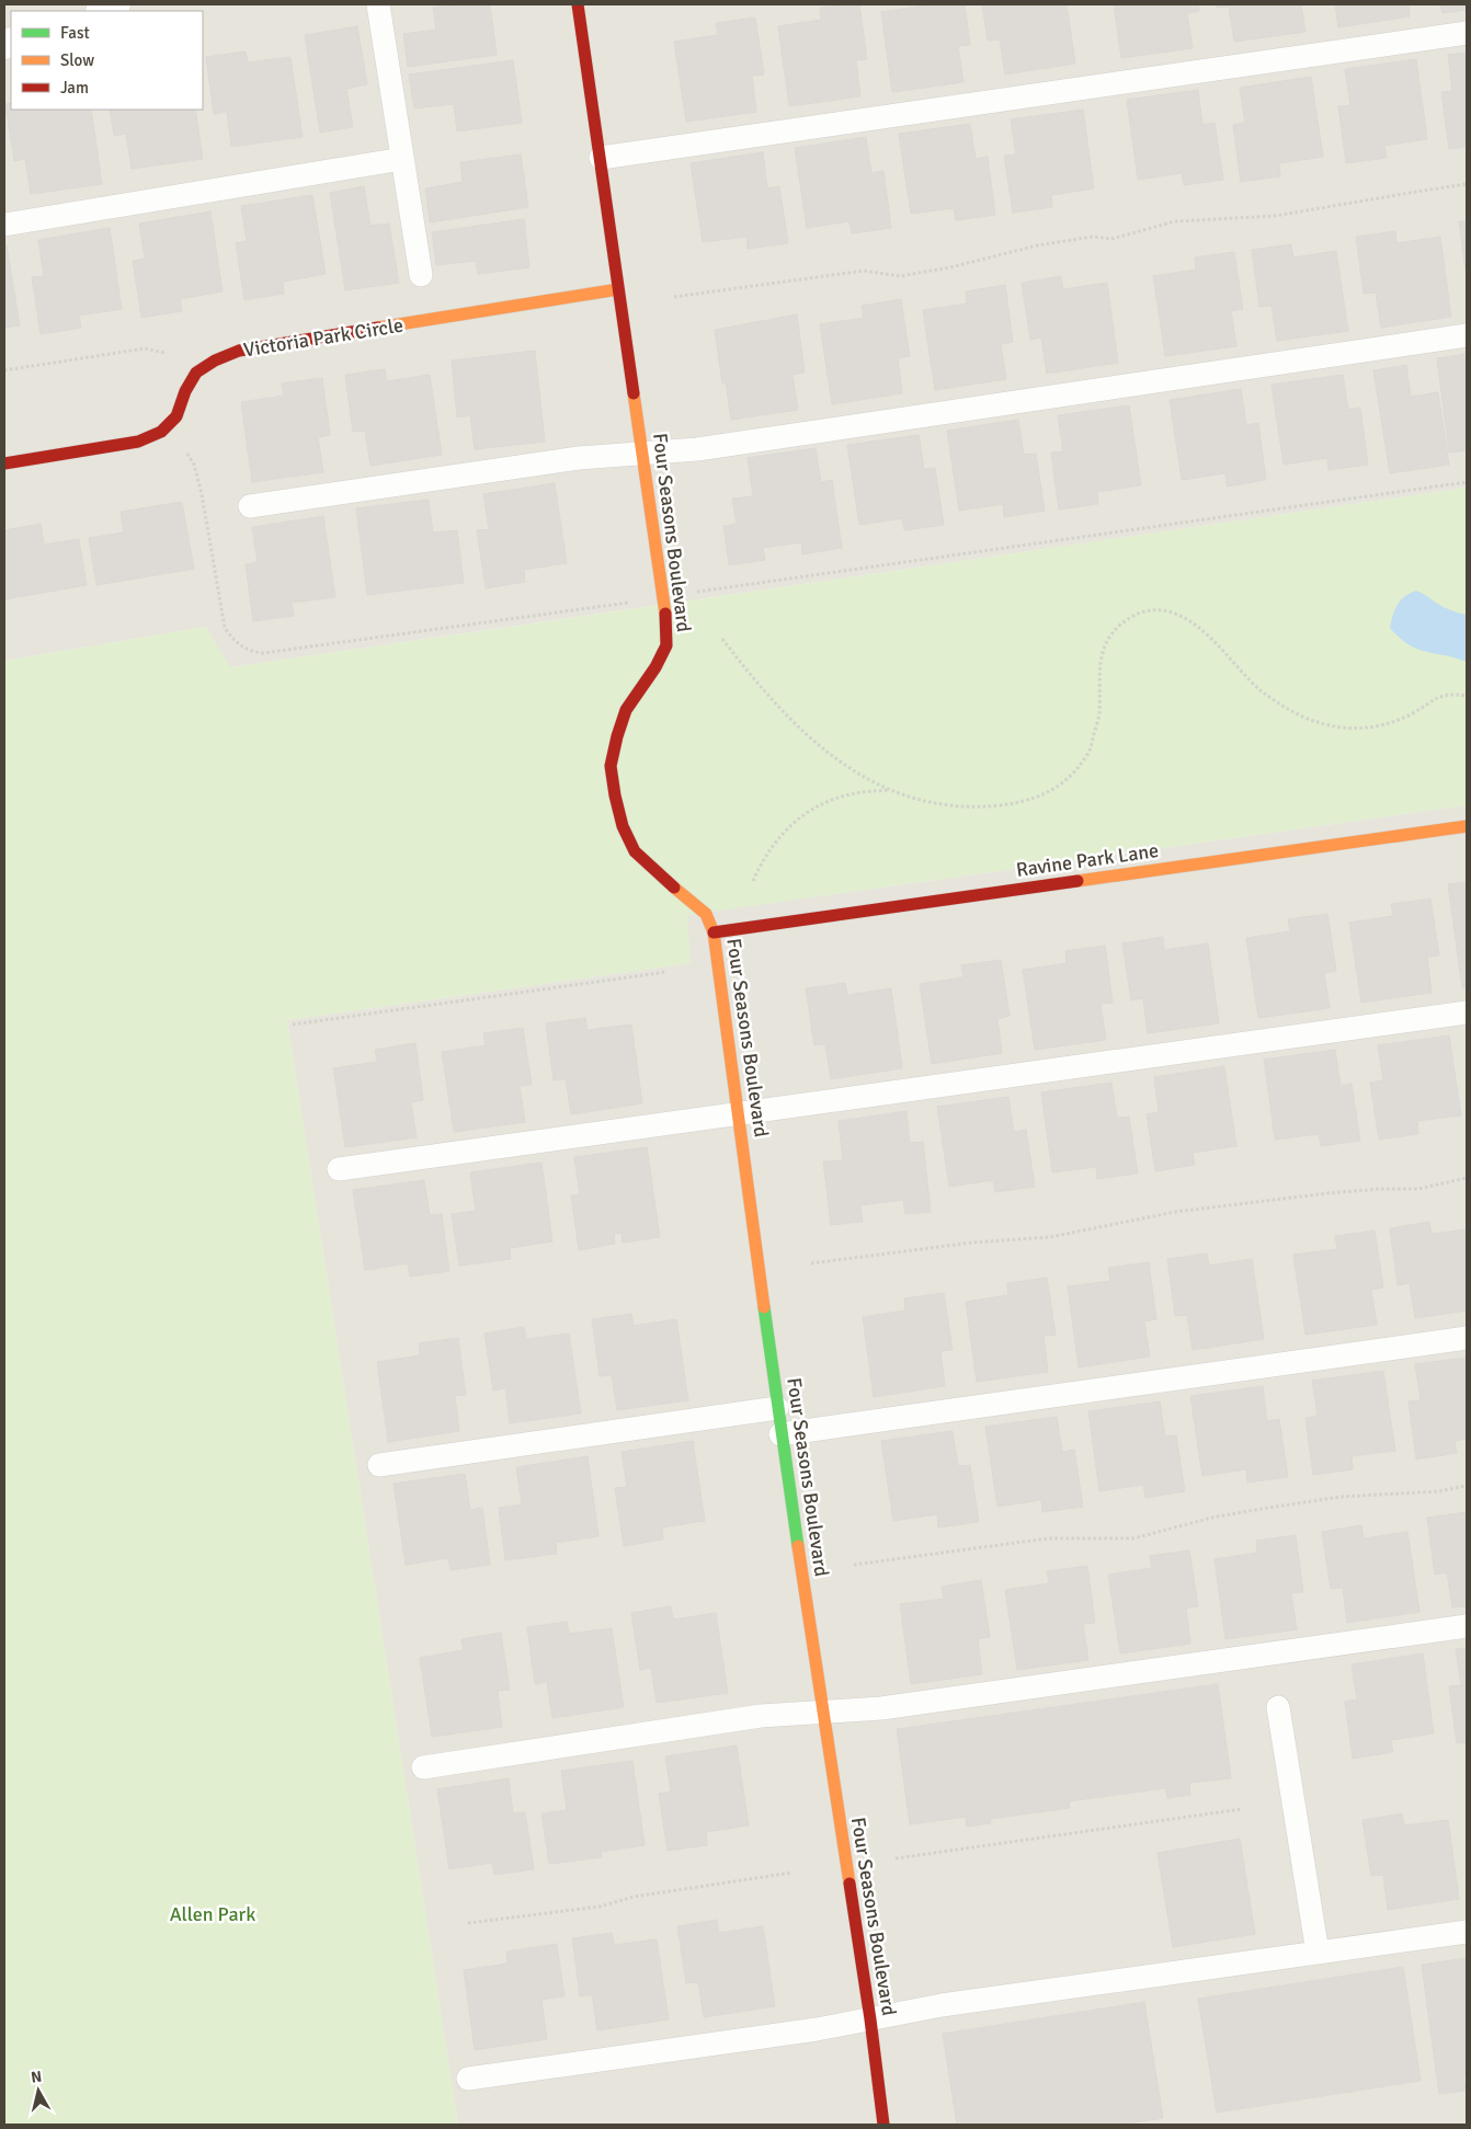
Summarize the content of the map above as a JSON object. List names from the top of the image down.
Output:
{
  "streets": {
    "street": ["Victoria Park Circle", "Four Seasons Boulevard", "Ravine Park Lane"]
  },
  "crossings": [
    ["Victoria Park Circle", "Four Seasons Boulevard"],
    ["Four Seasons Boulevard", "Ravine Park Lane"]
  ],
  "parks": ["Allen Park"],
  "legend": ["Fast", "Slow", "Jam"],
  "north": "top"
}
